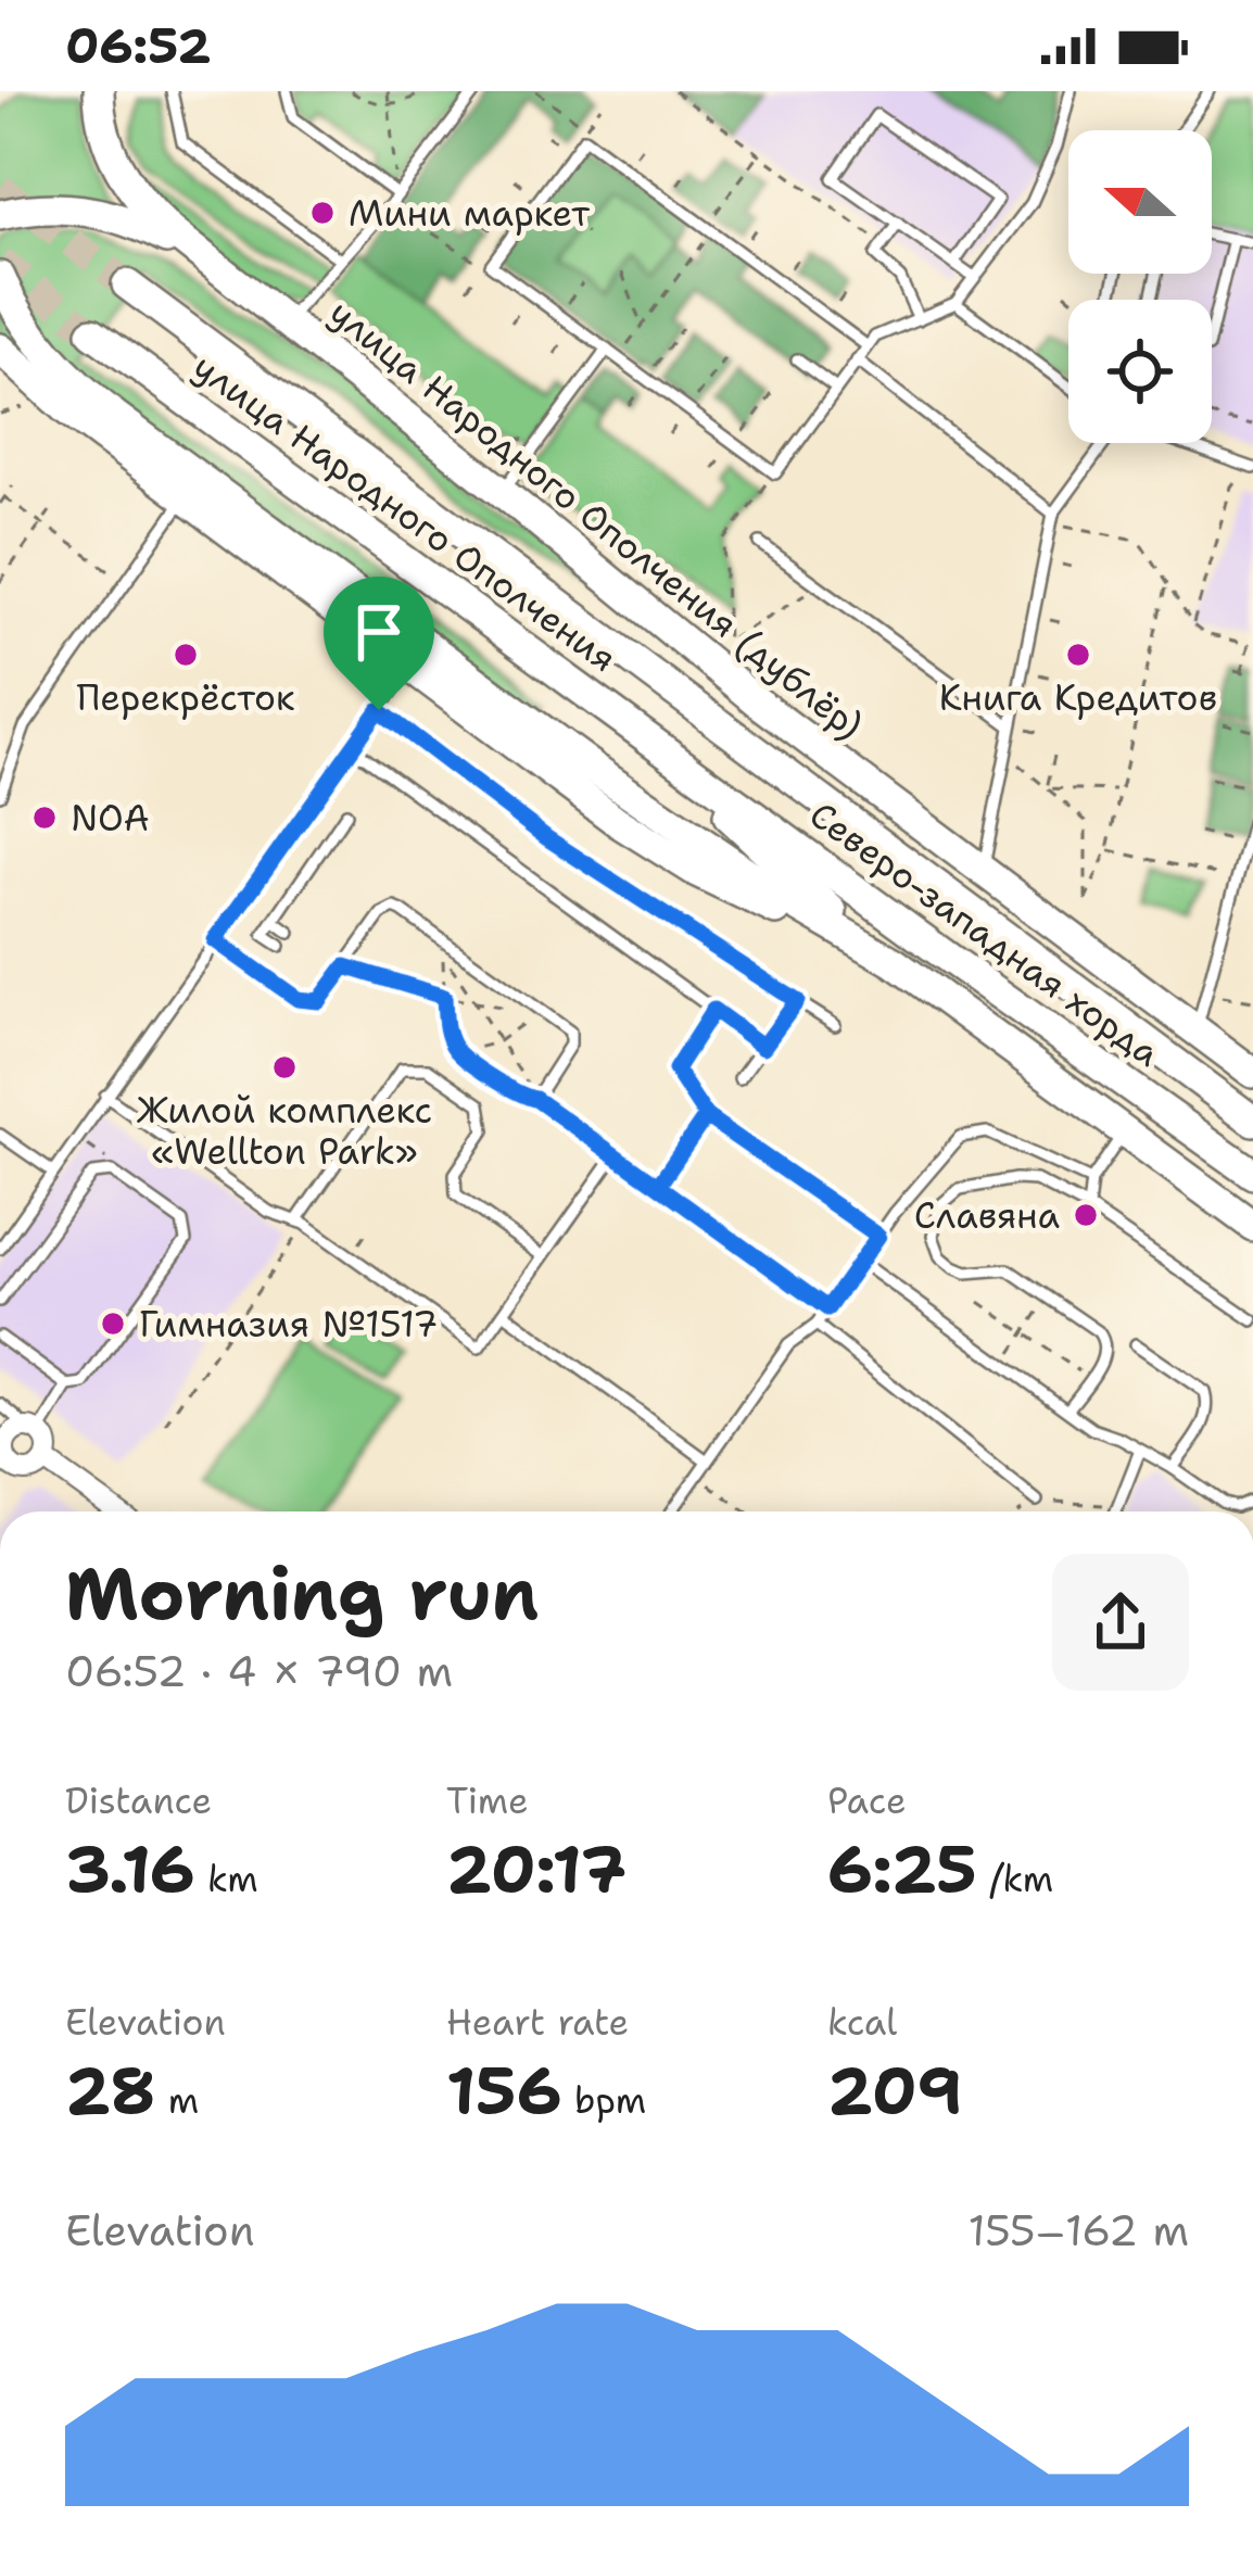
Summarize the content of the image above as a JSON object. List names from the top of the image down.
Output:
{
  "streets": {
    "main road": ["улица Народного Ополчения", "улица Народного Ополчения (дублёр)", "Северо-западная хорда"]
  },
  "crossings": [
    ["улица Народного Ополчения", "Северо-западная хорда"]
  ],
  "places": [
    "Мини маркет",
    "Перекрёсток",
    "Книга Кредитов",
    "NOA",
    "Жилой комплекс «Wellton Park»",
    "Славяна",
    "Гимназия №1517"
  ],
  "north": "left",
  "page": {
    "status": "06:52",
    "heading": ["Morning run", "06:52 · 4 × 790 m"],
    "stats": [
      ["Distance", "3.16 km"],
      ["Time", "20:17"],
      ["Pace", "6:25 /km"],
      ["Elevation", "28 m"],
      ["Heart rate", "156 bpm"],
      ["kcal", "209"]
    ],
    "chart": ["Elevation", "155–162 m"]
  }
}
